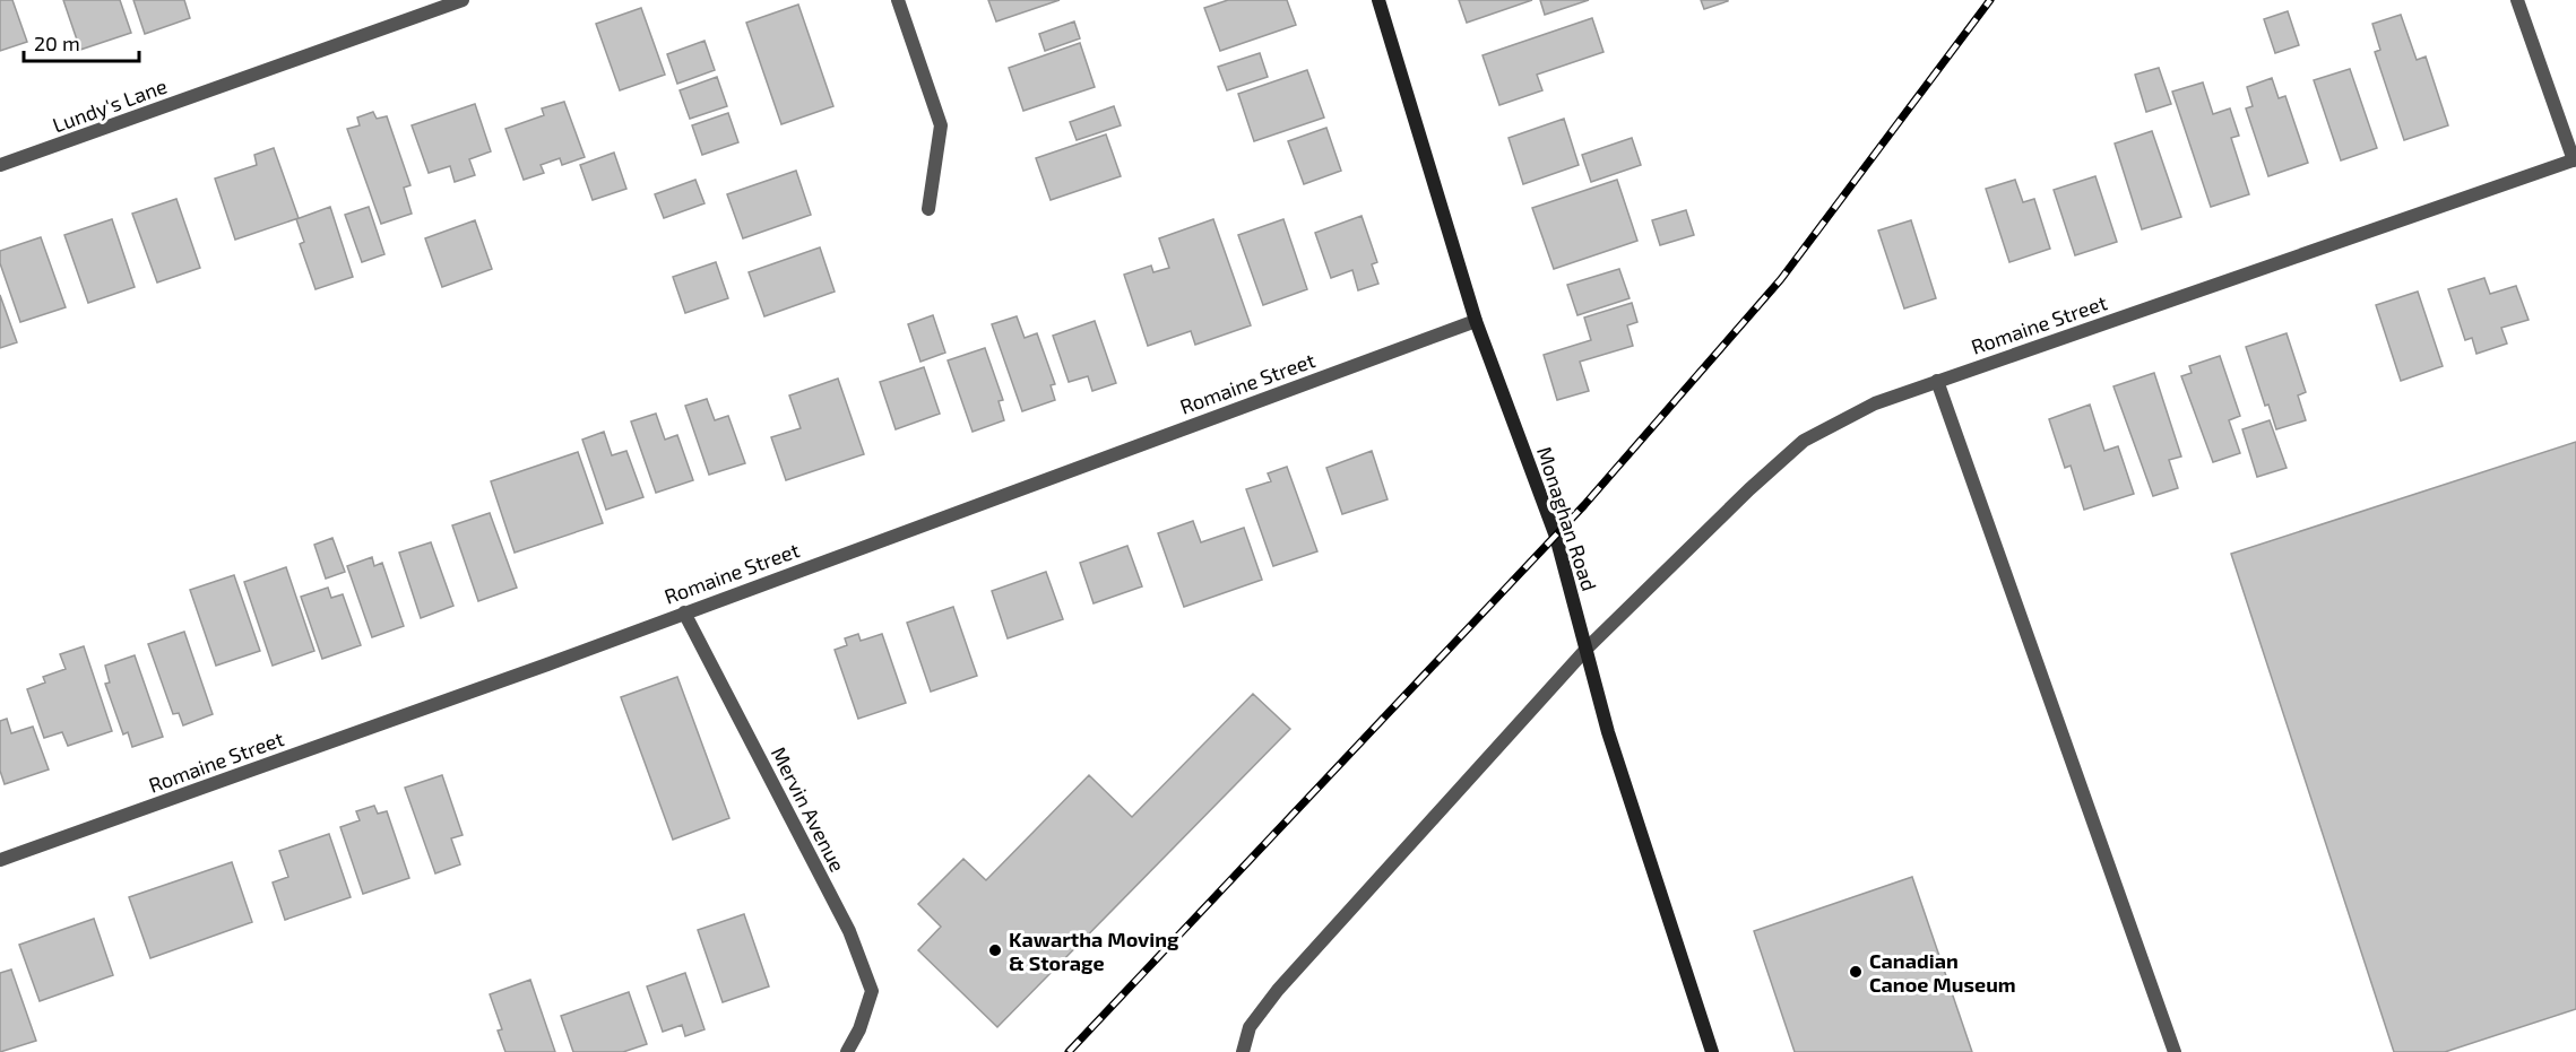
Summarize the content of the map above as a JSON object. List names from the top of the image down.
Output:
{
  "streets": {
    "main road": ["Monaghan Road"],
    "street": ["Lundy's Lane", "Romaine Street", "Mervin Avenue"]
  },
  "crossings": [
    ["Romaine Street", "Monaghan Road"],
    ["Romaine Street", "Mervin Avenue"]
  ],
  "places": ["Kawartha Moving & Storage", "Canadian Canoe Museum"],
  "scale_bar": "20 m"
}
